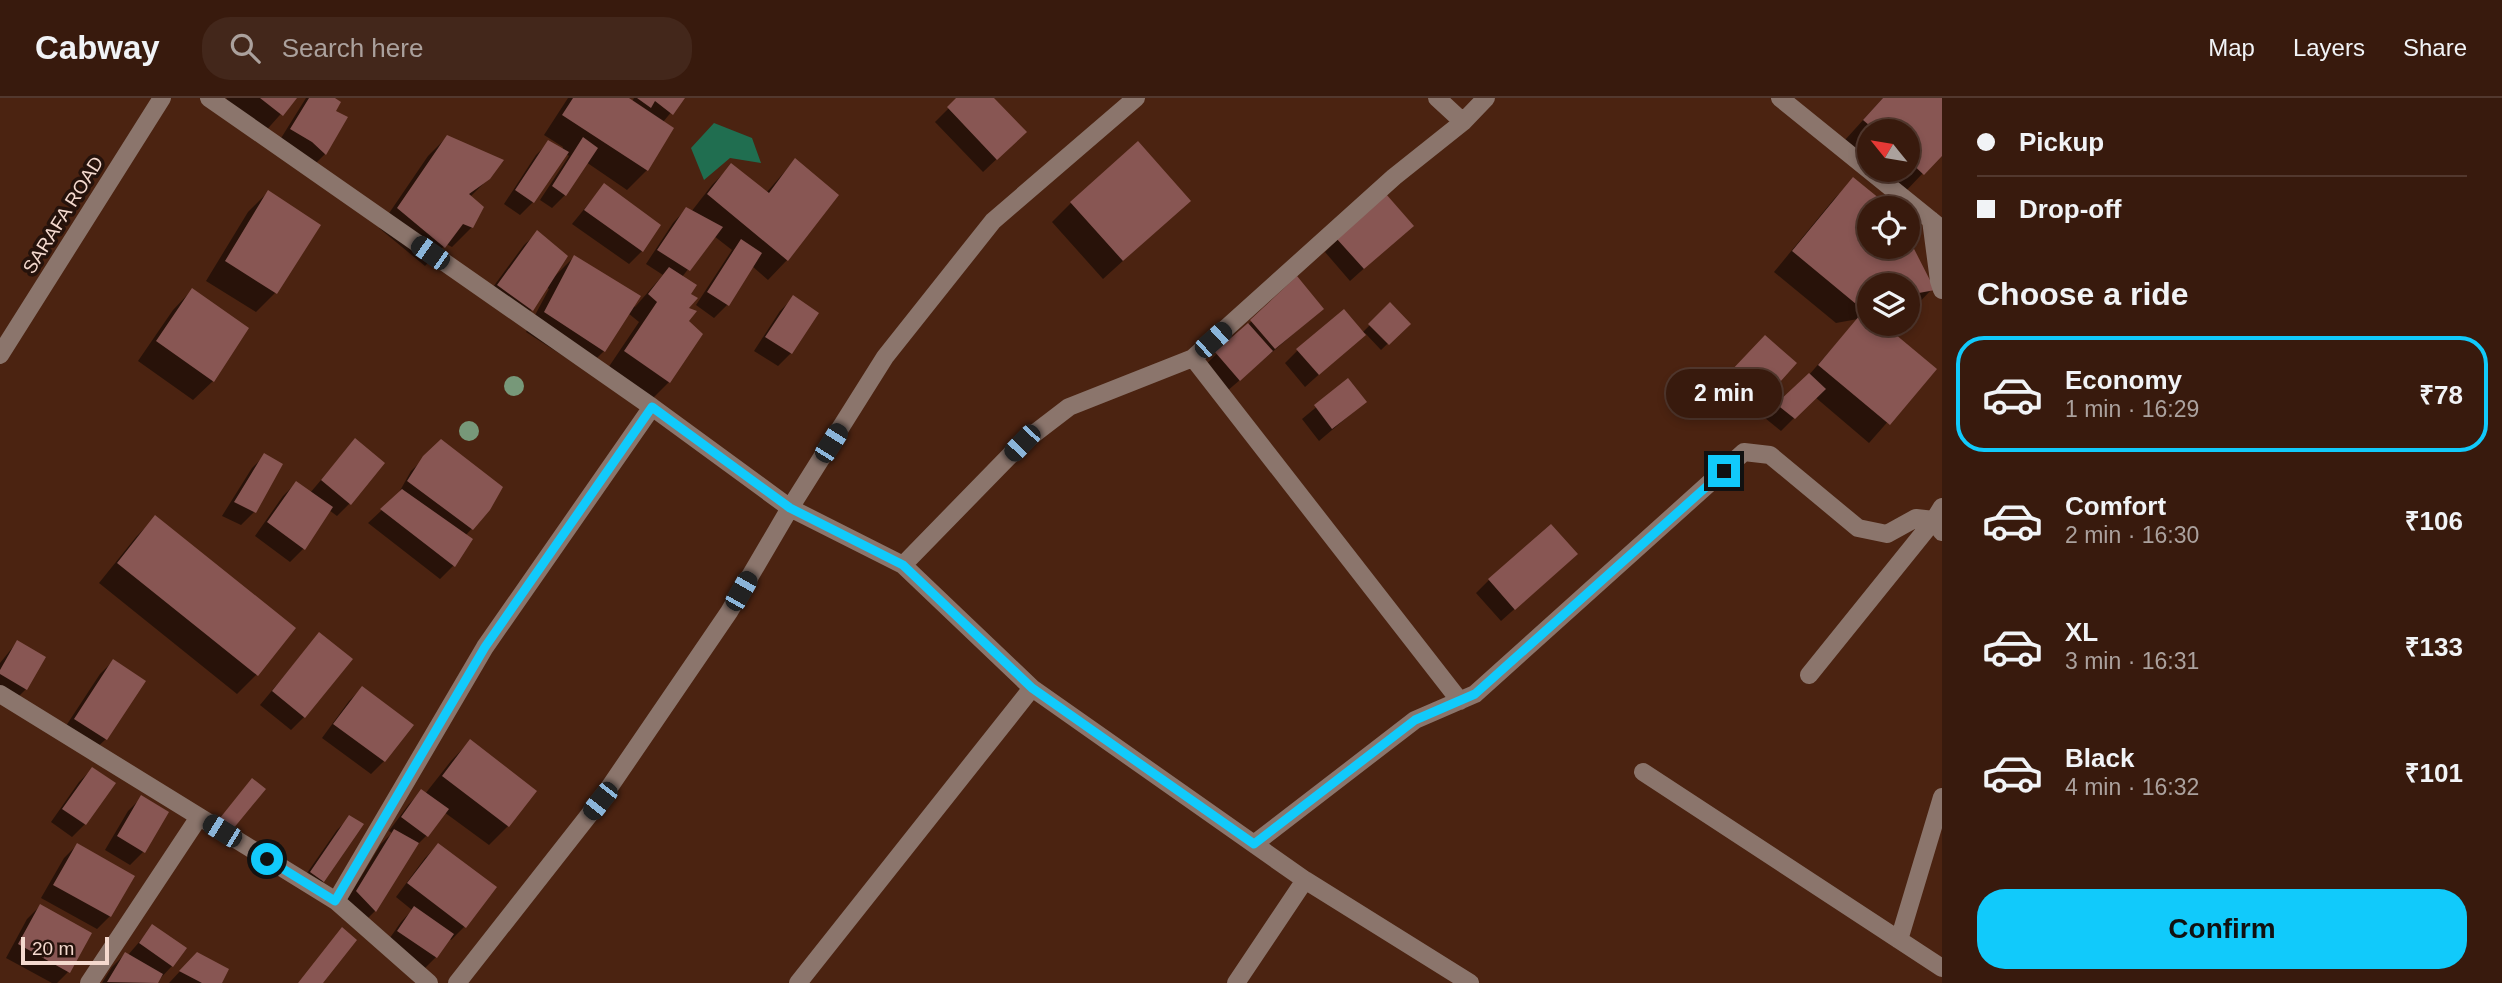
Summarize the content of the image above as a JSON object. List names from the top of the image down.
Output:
{
  "streets": {
    "street": ["SARAFA ROAD"]
  },
  "scale_bar": "20 m",
  "north": "top left",
  "page": {
    "header": "Cabway",
    "search": "Search here",
    "nav": ["Map", "Layers", "Share"],
    "banner": ["Pickup", "Drop-off"],
    "heading": "Choose a ride",
    "list": [
      {
        "name": "Economy",
        "note": "1 min · 16:29",
        "value": "₹78"
      },
      {
        "name": "Comfort",
        "note": "2 min · 16:30",
        "value": "₹106"
      },
      {
        "name": "XL",
        "note": "3 min · 16:31",
        "value": "₹133"
      },
      {
        "name": "Black",
        "note": "4 min · 16:32",
        "value": "₹101"
      }
    ],
    "bubble": "2 min",
    "buttons": "Confirm",
    "scale": "20 m"
  }
}
